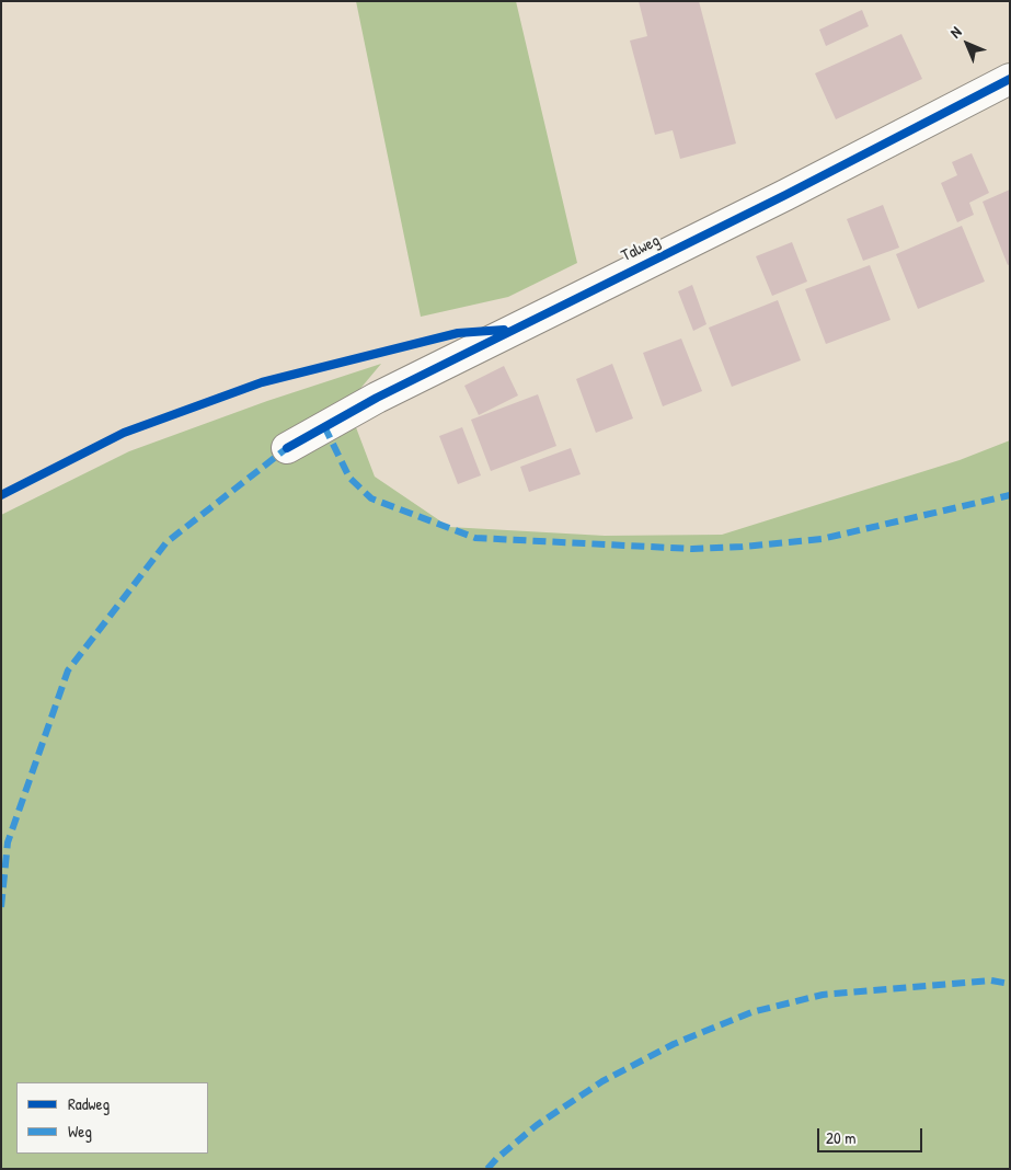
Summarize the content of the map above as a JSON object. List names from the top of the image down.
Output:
{
  "streets": {
    "street": ["Talweg"]
  },
  "legend": ["Radweg", "Weg"],
  "scale_bar": "20 m",
  "north": "top left"
}
